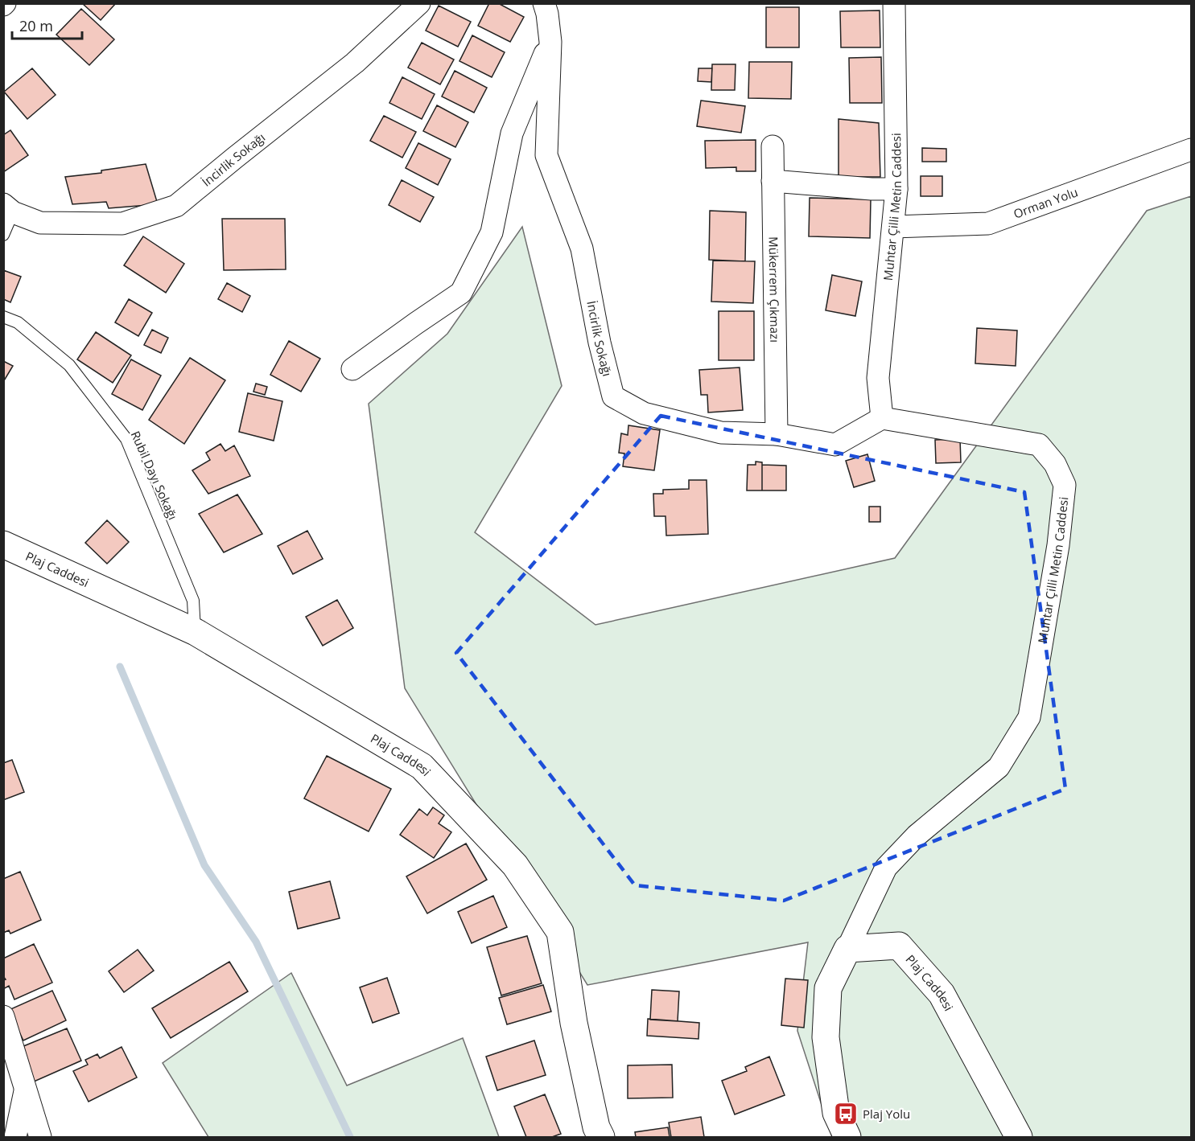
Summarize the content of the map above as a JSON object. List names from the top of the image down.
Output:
{
  "streets": {
    "street": [
      "İncirlik Sokağı",
      "Orman Yolu",
      "Muhtar Çilli Metin Caddesi",
      "Mükerrem Çıkmazı",
      "Plaj Caddesi"
    ],
    "lane": ["Rubil Dayı Sokağı"]
  },
  "crossings": [
    ["İncirlik Sokağı", "Muhtar Çilli Metin Caddesi"],
    ["İncirlik Sokağı", "Mükerrem Çıkmazı"],
    ["Orman Yolu", "Muhtar Çilli Metin Caddesi"],
    ["Muhtar Çilli Metin Caddesi", "Plaj Caddesi"],
    ["Rubil Dayı Sokağı", "Plaj Caddesi"]
  ],
  "places": {
    "bus stop": ["Plaj Yolu"]
  },
  "scale_bar": "20 m"
}
